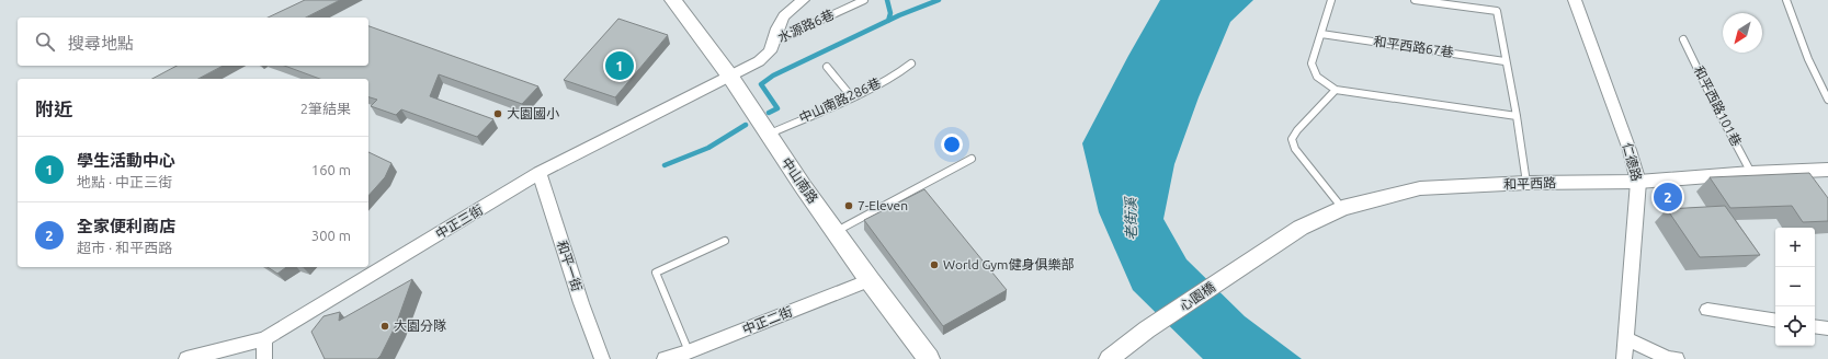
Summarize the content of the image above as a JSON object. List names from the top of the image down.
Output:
{
  "streets": {
    "main road": ["中山南路"],
    "street": [
      "仁德路",
      "和平西路",
      "中正三街",
      "和平一街",
      "心園橋",
      "中正二街"
    ],
    "lane": [
      "水源路6巷",
      "和平西路67巷",
      "中山南路286巷",
      "和平西路101巷"
    ]
  },
  "crossings": [
    ["水源路6巷", "中正三街"],
    ["中山南路286巷", "中山南路"],
    ["和平西路101巷", "和平西路"],
    ["仁德路", "和平西路"],
    ["中山南路", "中正三街"],
    ["中山南路", "中正二街"],
    ["和平西路", "心園橋"],
    ["中正三街", "和平一街"]
  ],
  "water": ["老街溪"],
  "places": [
    "大園國小",
    "7-Eleven",
    "World Gym健身俱樂部",
    "大園分隊"
  ],
  "north": "bottom left",
  "page": {
    "search": "搜尋地點",
    "pins": ["1", "2"],
    "heading": ["附近", "2筆結果"],
    "list": [
      {
        "mark": "1",
        "name": "學生活動中心",
        "note": "地點 · 中正三街",
        "value": "160 m"
      },
      {
        "mark": "2",
        "name": "全家便利商店",
        "note": "超市 · 和平西路",
        "value": "300 m"
      }
    ],
    "map_buttons": ["+", "−"]
  }
}
